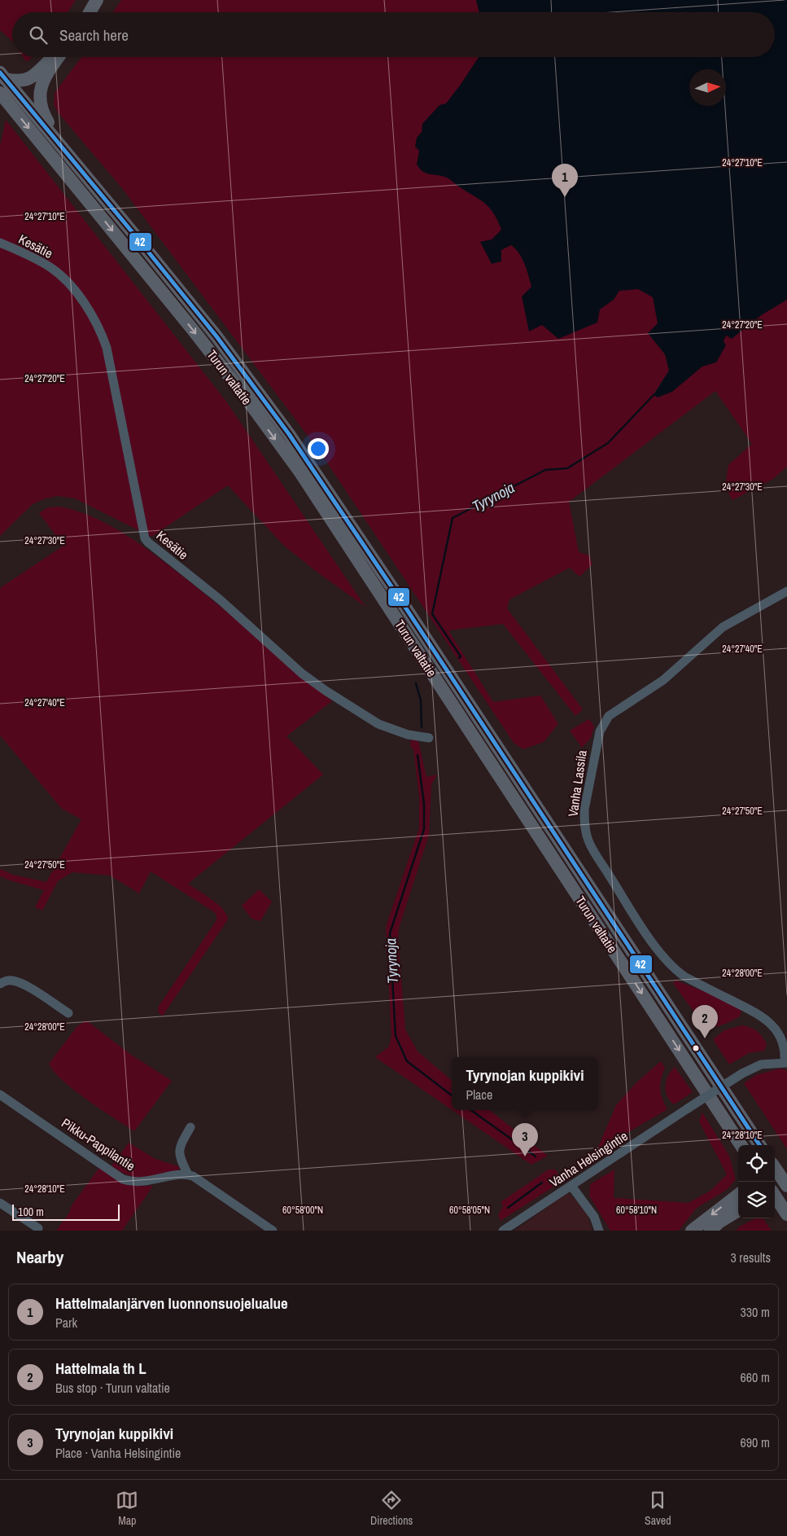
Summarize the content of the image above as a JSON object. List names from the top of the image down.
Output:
{
  "streets": {
    "highway": ["Turun valtatie"],
    "street": [
      "Kesätie",
      "Vanha Lassila",
      "Pikku-Pappilantie",
      "Vanha Helsingintie"
    ]
  },
  "crossings": [
    ["Vanha Lassila", "Vanha Helsingintie"]
  ],
  "water": ["Tyrynoja"],
  "lines": ["transit line 42"],
  "scale_bar": "100 m",
  "north": "right",
  "page": {
    "search": "Search here",
    "pins": ["1", "2", "3"],
    "popup": ["Tyrynojan kuppikivi", "Place"],
    "scale": "100 m",
    "heading": ["Nearby", "3 results"],
    "list": [
      {
        "mark": "1",
        "name": "Hattelmalanjärven luonnonsuojelualue",
        "note": "Park",
        "value": "330 m"
      },
      {
        "mark": "2",
        "name": "Hattelmala th L",
        "note": "Bus stop · Turun valtatie",
        "value": "660 m"
      },
      {
        "mark": "3",
        "name": "Tyrynojan kuppikivi",
        "note": "Place · Vanha Helsingintie",
        "value": "690 m"
      }
    ],
    "nav": ["Map", "Directions", "Saved"]
  },
  "coordinates": [
    "24°27'10\"E",
    "24°27'20\"E",
    "24°27'30\"E",
    "24°27'40\"E",
    "24°27'50\"E",
    "24°28'00\"E",
    "24°28'10\"E",
    "60°58'00\"N",
    "60°58'05\"N",
    "60°58'10\"N"
  ]
}
